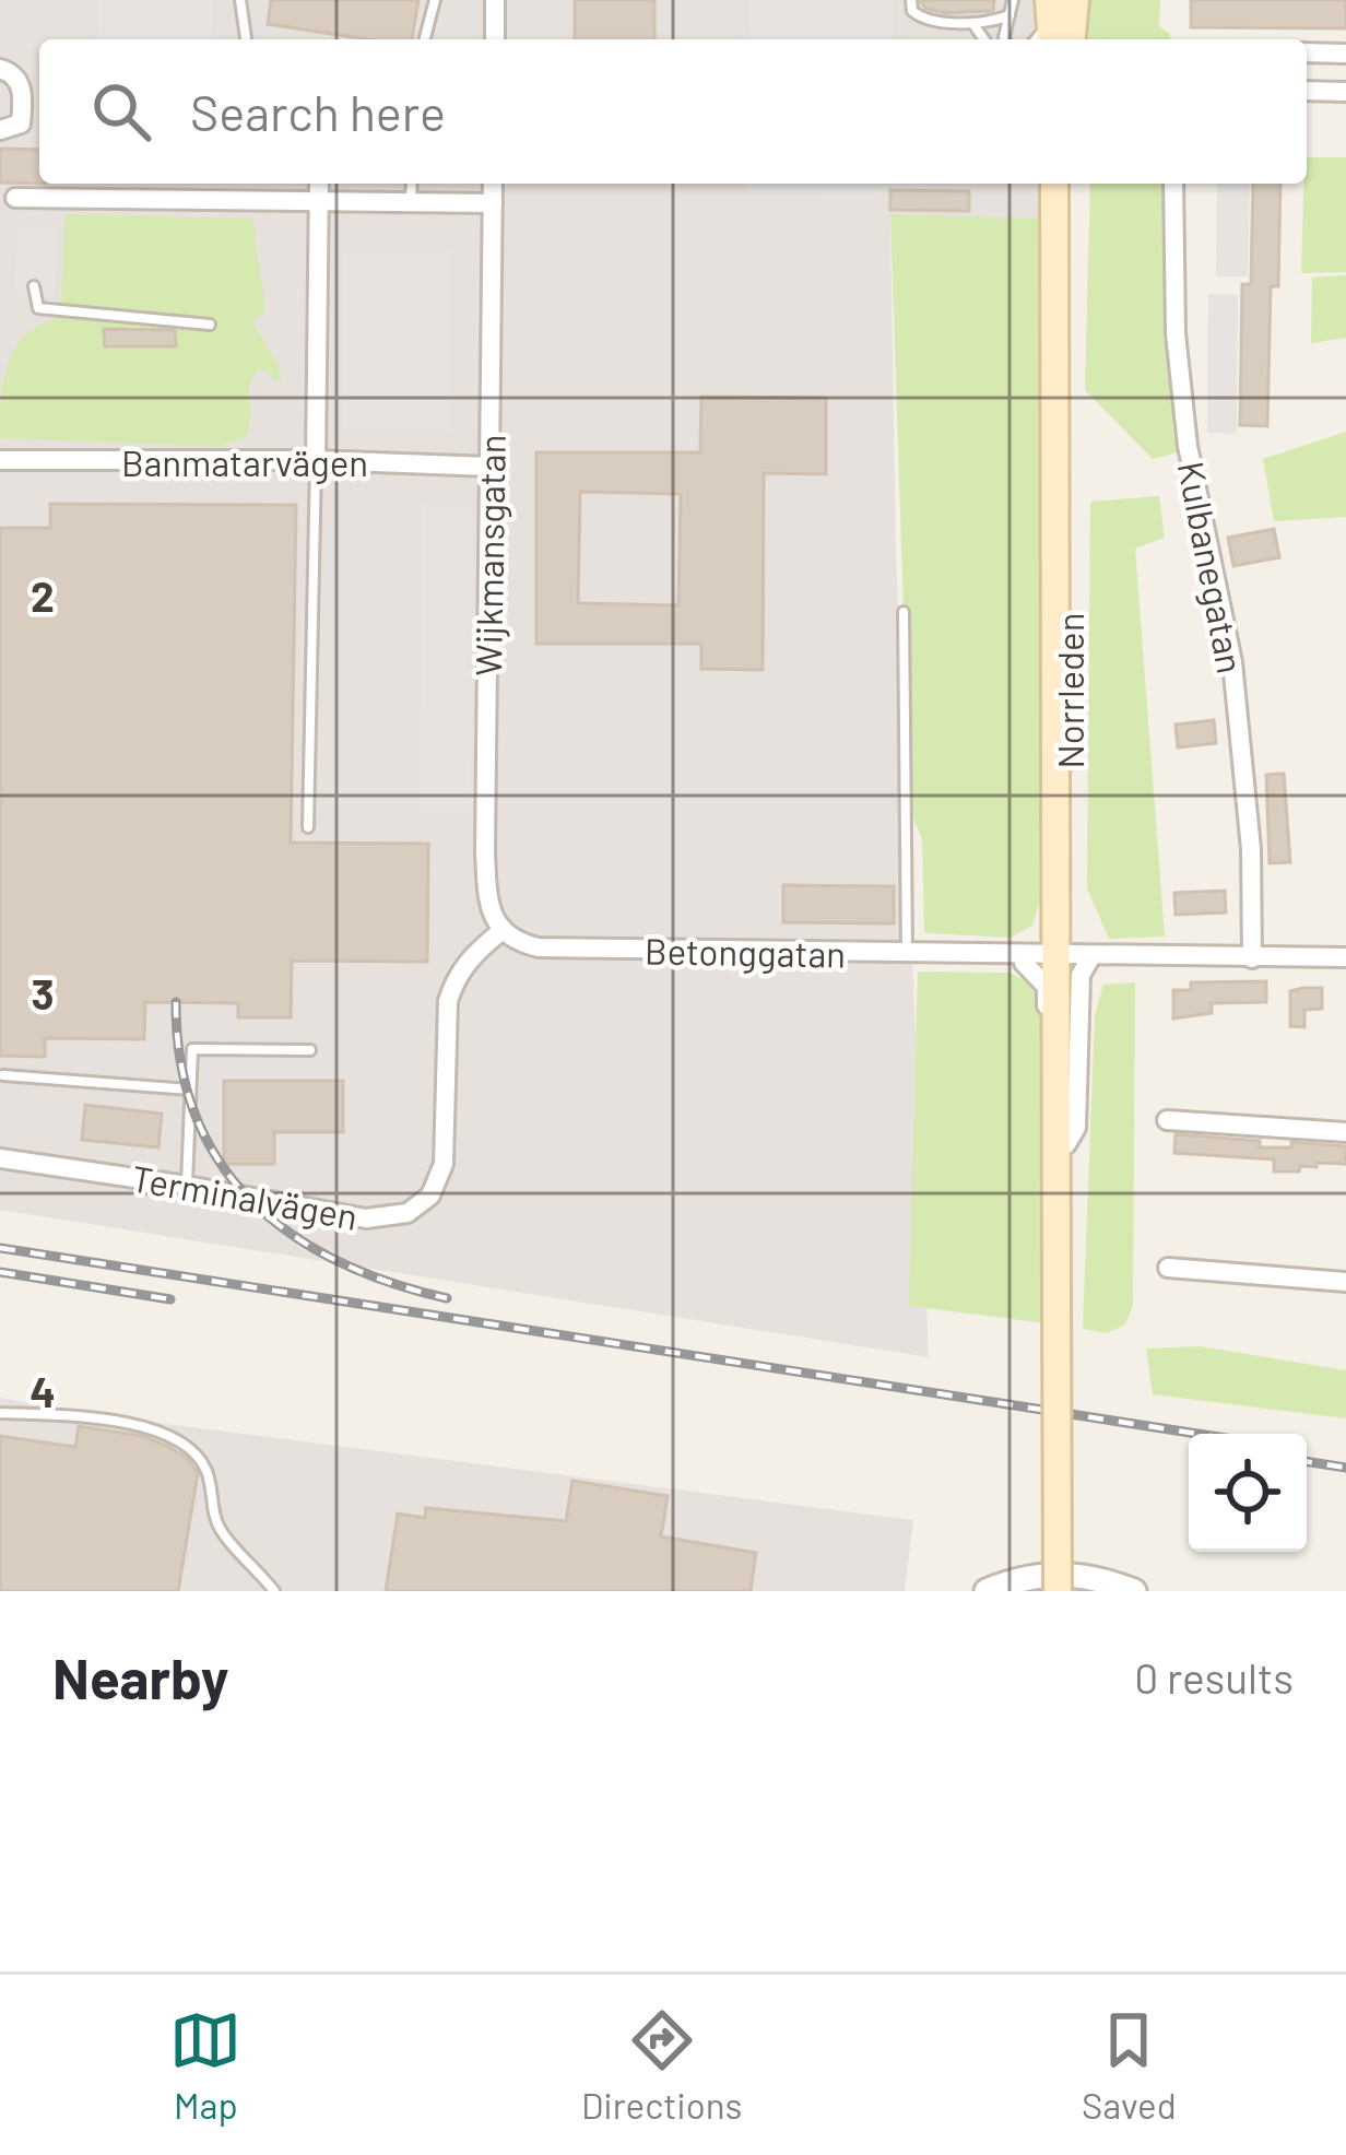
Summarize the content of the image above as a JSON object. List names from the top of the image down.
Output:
{
  "streets": {
    "main road": ["Norrleden"],
    "street": [
      "Banmatarvägen",
      "Wijkmansgatan",
      "Kulbanegatan",
      "Betonggatan",
      "Terminalvägen"
    ]
  },
  "crossings": [
    ["Banmatarvägen", "Wijkmansgatan"],
    ["Wijkmansgatan", "Betonggatan"],
    ["Wijkmansgatan", "Terminalvägen"],
    ["Kulbanegatan", "Betonggatan"],
    ["Norrleden", "Betonggatan"],
    ["Betonggatan", "Terminalvägen"]
  ],
  "page": {
    "search": "Search here",
    "heading": ["Nearby", "0 results"],
    "nav": ["Map", "Directions", "Saved"]
  },
  "grid": {
    "rows": ["2", "3", "4"]
  }
}
